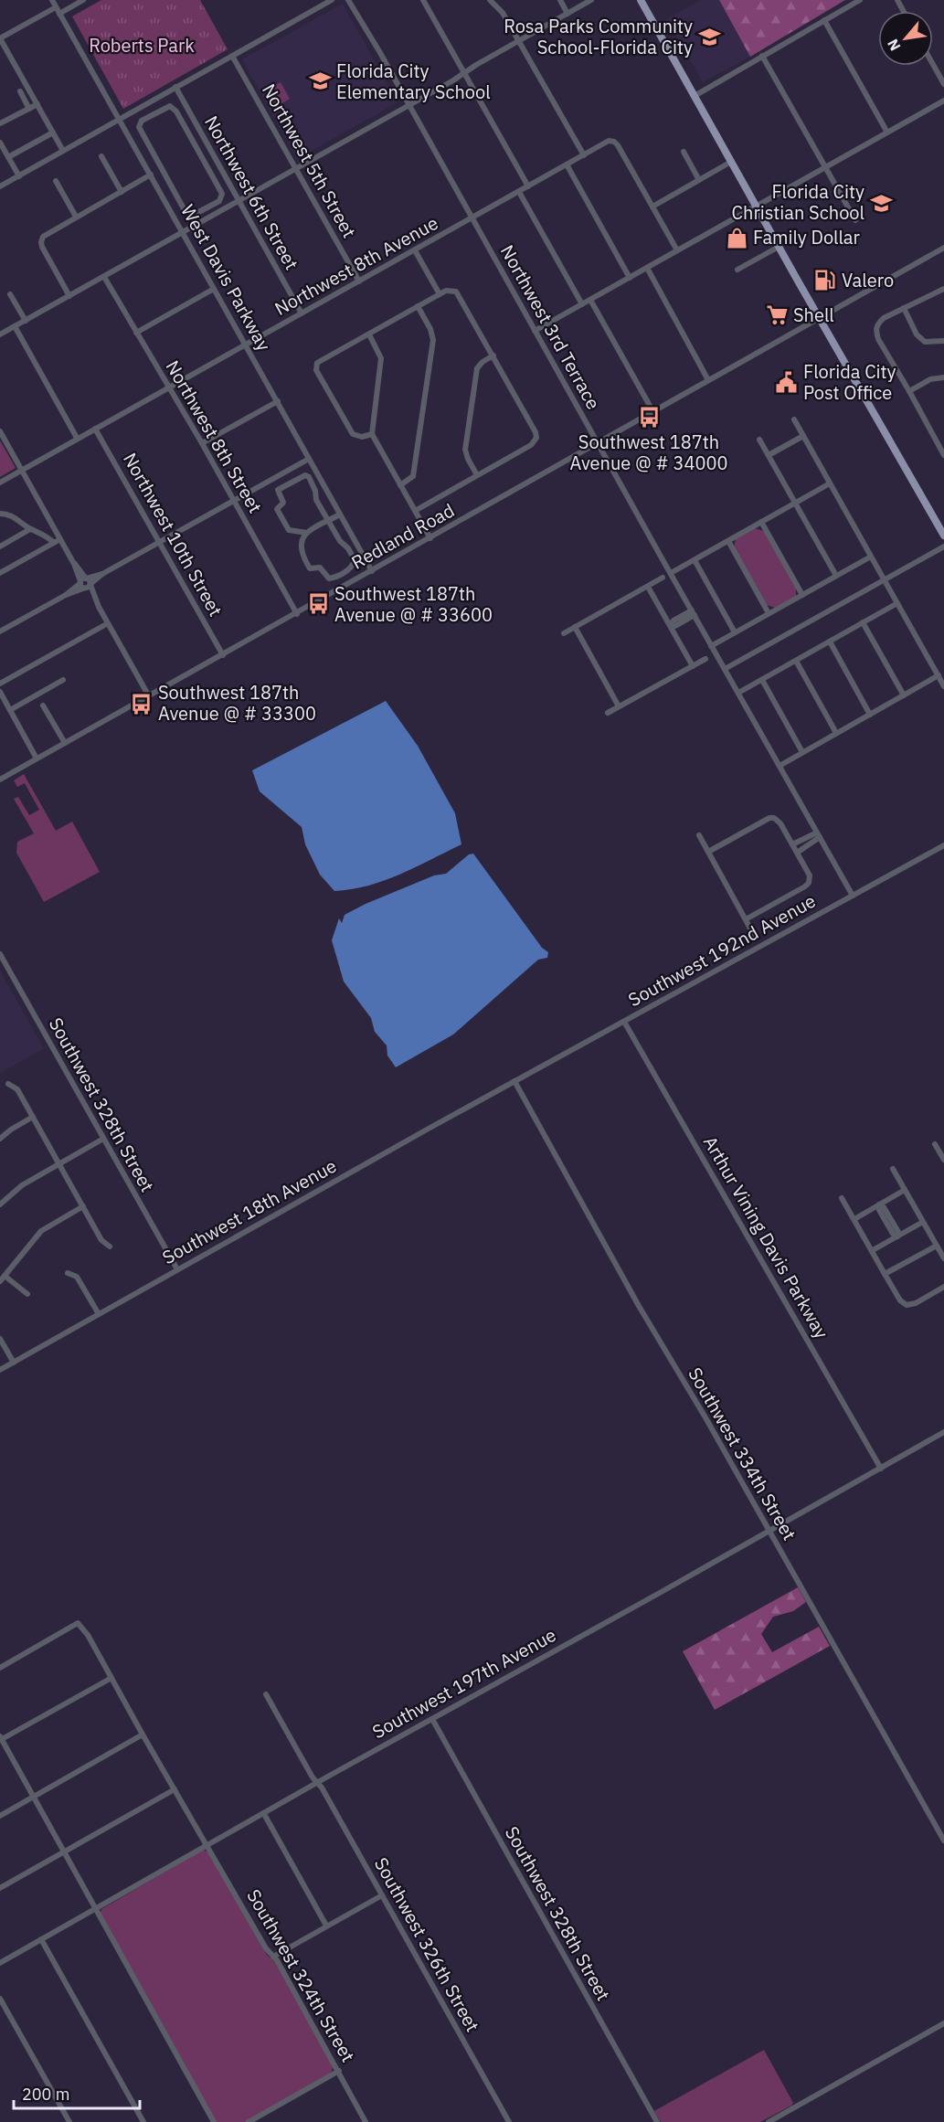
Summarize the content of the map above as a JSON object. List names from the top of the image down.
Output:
{
  "streets": {
    "street": [
      "Northwest 5th Street",
      "Northwest 6th Street",
      "Northwest 8th Avenue",
      "West Davis Parkway",
      "Northwest 3rd Terrace",
      "Northwest 8th Street",
      "Northwest 10th Street",
      "Redland Road",
      "Southwest 192nd Avenue",
      "Southwest 328th Street",
      "Southwest 18th Avenue",
      "Arthur Vining Davis Parkway",
      "Southwest 334th Street",
      "Southwest 197th Avenue",
      "Southwest 326th Street",
      "Southwest 324th Street"
    ]
  },
  "crossings": [
    ["Northwest 5th Street", "Northwest 8th Avenue"],
    ["Northwest 6th Street", "Northwest 8th Avenue"],
    ["Northwest 8th Avenue", "West Davis Parkway"],
    ["Northwest 8th Avenue", "Northwest 3rd Terrace"],
    ["Northwest 8th Avenue", "Northwest 8th Street"],
    ["Northwest 8th Avenue", "Northwest 10th Street"],
    ["West Davis Parkway", "Redland Road"],
    ["Northwest 3rd Terrace", "Redland Road"],
    ["Northwest 8th Street", "Redland Road"],
    ["Northwest 10th Street", "Redland Road"],
    ["Southwest 192nd Avenue", "Southwest 18th Avenue"],
    ["Southwest 192nd Avenue", "Arthur Vining Davis Parkway"],
    ["Southwest 192nd Avenue", "Southwest 334th Street"],
    ["Southwest 328th Street", "Southwest 18th Avenue"],
    ["Southwest 328th Street", "Southwest 197th Avenue"],
    ["Southwest 18th Avenue", "Southwest 334th Street"],
    ["Arthur Vining Davis Parkway", "Southwest 197th Avenue"],
    ["Southwest 334th Street", "Southwest 197th Avenue"],
    ["Southwest 197th Avenue", "Southwest 326th Street"],
    ["Southwest 197th Avenue", "Southwest 324th Street"]
  ],
  "parks": ["Roberts Park"],
  "places": {
    "school or university": ["Rosa Parks Community School-Florida City", "Florida City Elementary School", "Florida City Christian School"],
    "shop": ["Family Dollar"],
    "fuel station": ["Valero"],
    "supermarket": ["Shell"],
    "public building": ["Florida City Post Office"],
    "bus stop": ["Southwest 187th Avenue @ # 34000", "Southwest 187th Avenue @ # 33600", "Southwest 187th Avenue @ # 33300"]
  },
  "scale_bar": "200 m",
  "north": "bottom left"
}
